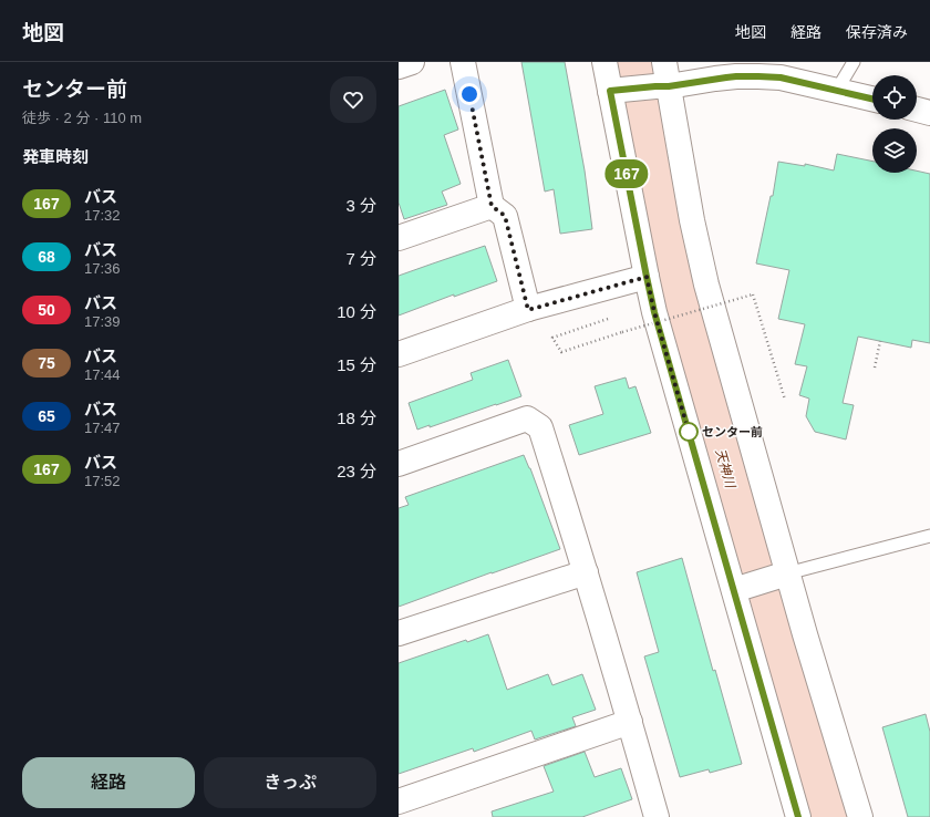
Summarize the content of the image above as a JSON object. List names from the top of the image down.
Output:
{
  "water": ["天神川"],
  "places": ["センター前"],
  "lines": ["bus line 167"],
  "page": {
    "header": "地図",
    "nav": ["地図", "経路", "保存済み"],
    "heading": [
      ["センター前", "徒歩 · 2 分 · 110 m"],
      "発車時刻"
    ],
    "on_map": "167",
    "list": [
      {
        "mark": "167",
        "name": "バス",
        "note": "17:32",
        "value": "3 分"
      },
      {
        "mark": "68",
        "name": "バス",
        "note": "17:36",
        "value": "7 分"
      },
      {
        "mark": "50",
        "name": "バス",
        "note": "17:39",
        "value": "10 分"
      },
      {
        "mark": "75",
        "name": "バス",
        "note": "17:44",
        "value": "15 分"
      },
      {
        "mark": "65",
        "name": "バス",
        "note": "17:47",
        "value": "18 分"
      },
      {
        "mark": "167",
        "name": "バス",
        "note": "17:52",
        "value": "23 分"
      }
    ],
    "buttons": ["経路", "きっぷ"]
  }
}
